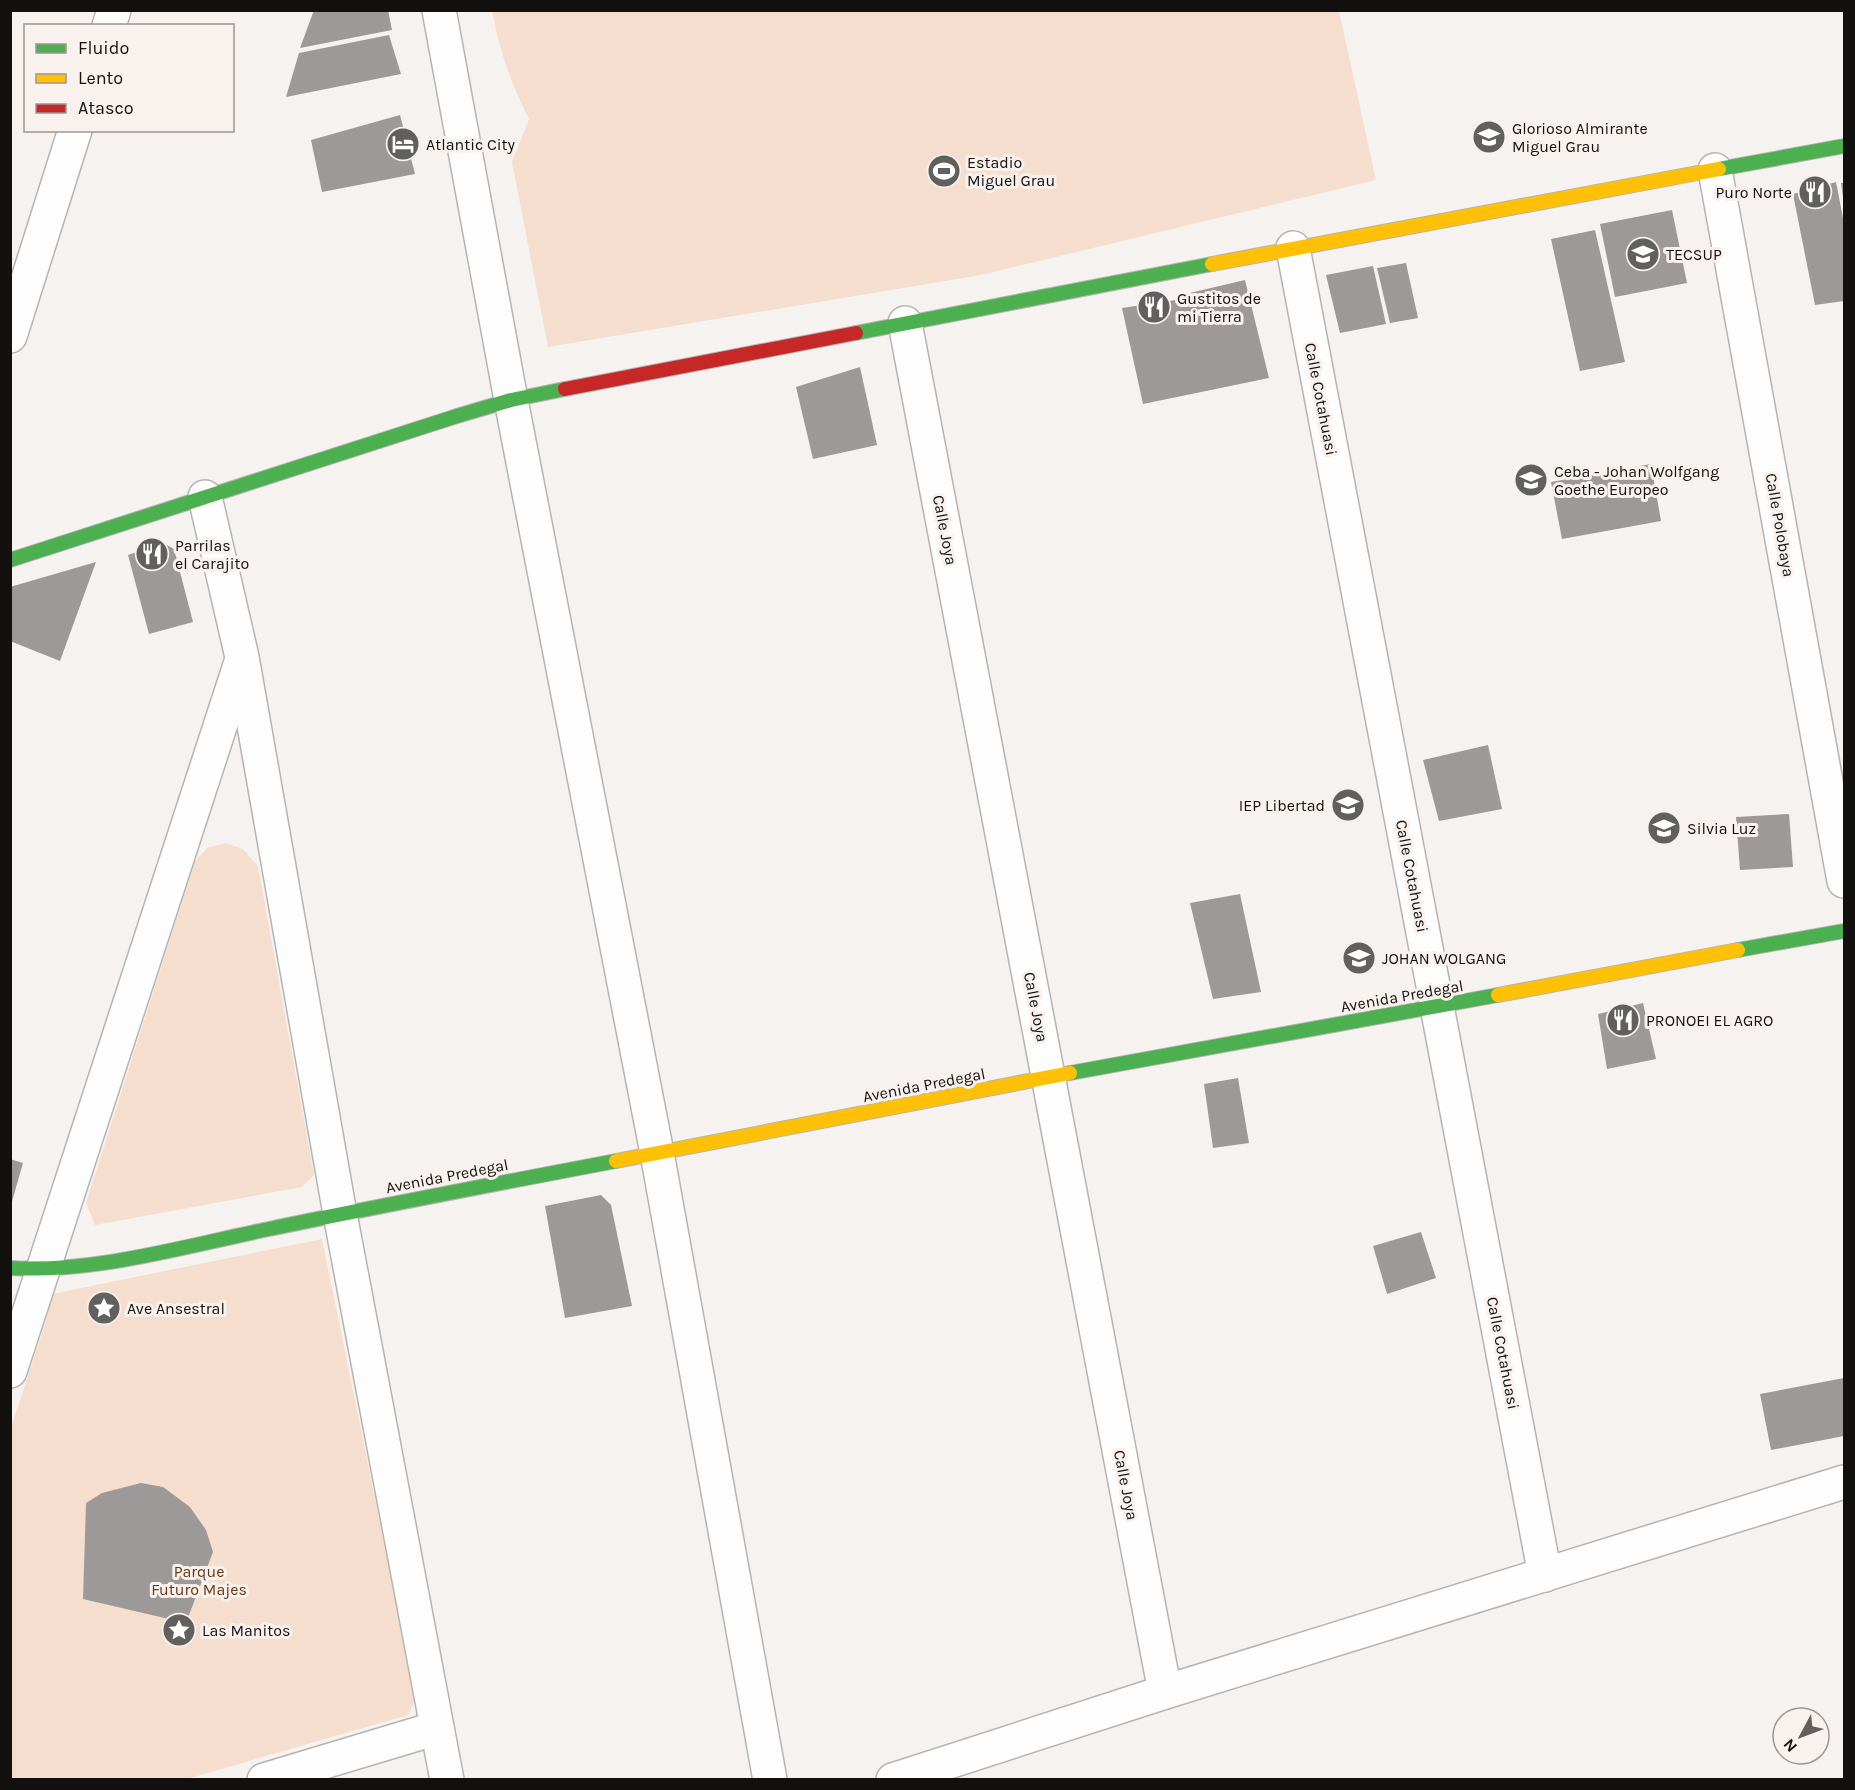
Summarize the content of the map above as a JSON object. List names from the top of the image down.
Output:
{
  "streets": {
    "street": [
      "Calle Cotahuasi",
      "Calle Polobaya",
      "Calle Joya",
      "Avenida Predegal"
    ]
  },
  "crossings": [
    ["Calle Cotahuasi", "Avenida Predegal"],
    ["Calle Joya", "Avenida Predegal"]
  ],
  "parks": ["Parque Futuro Majes"],
  "places": {
    "school or university": [
      "Glorioso Almirante Miguel Grau",
      "TECSUP",
      "Ceba - Johan Wolfgang Goethe Europeo",
      "IEP Libertad",
      "Silvia Luz",
      "JOHAN WOLGANG"
    ],
    "hotel": ["Atlantic City"],
    "sports": ["Estadio Miguel Grau"],
    "restaurant": [
      "Puro Norte",
      "Gustitos de mi Tierra",
      "Parrilas el Carajito",
      "PRONOEI EL AGRO"
    ],
    "place": ["Ave Ansestral", "Las Manitos"]
  },
  "legend": ["Fluido", "Lento", "Atasco"],
  "north": "bottom left"
}
